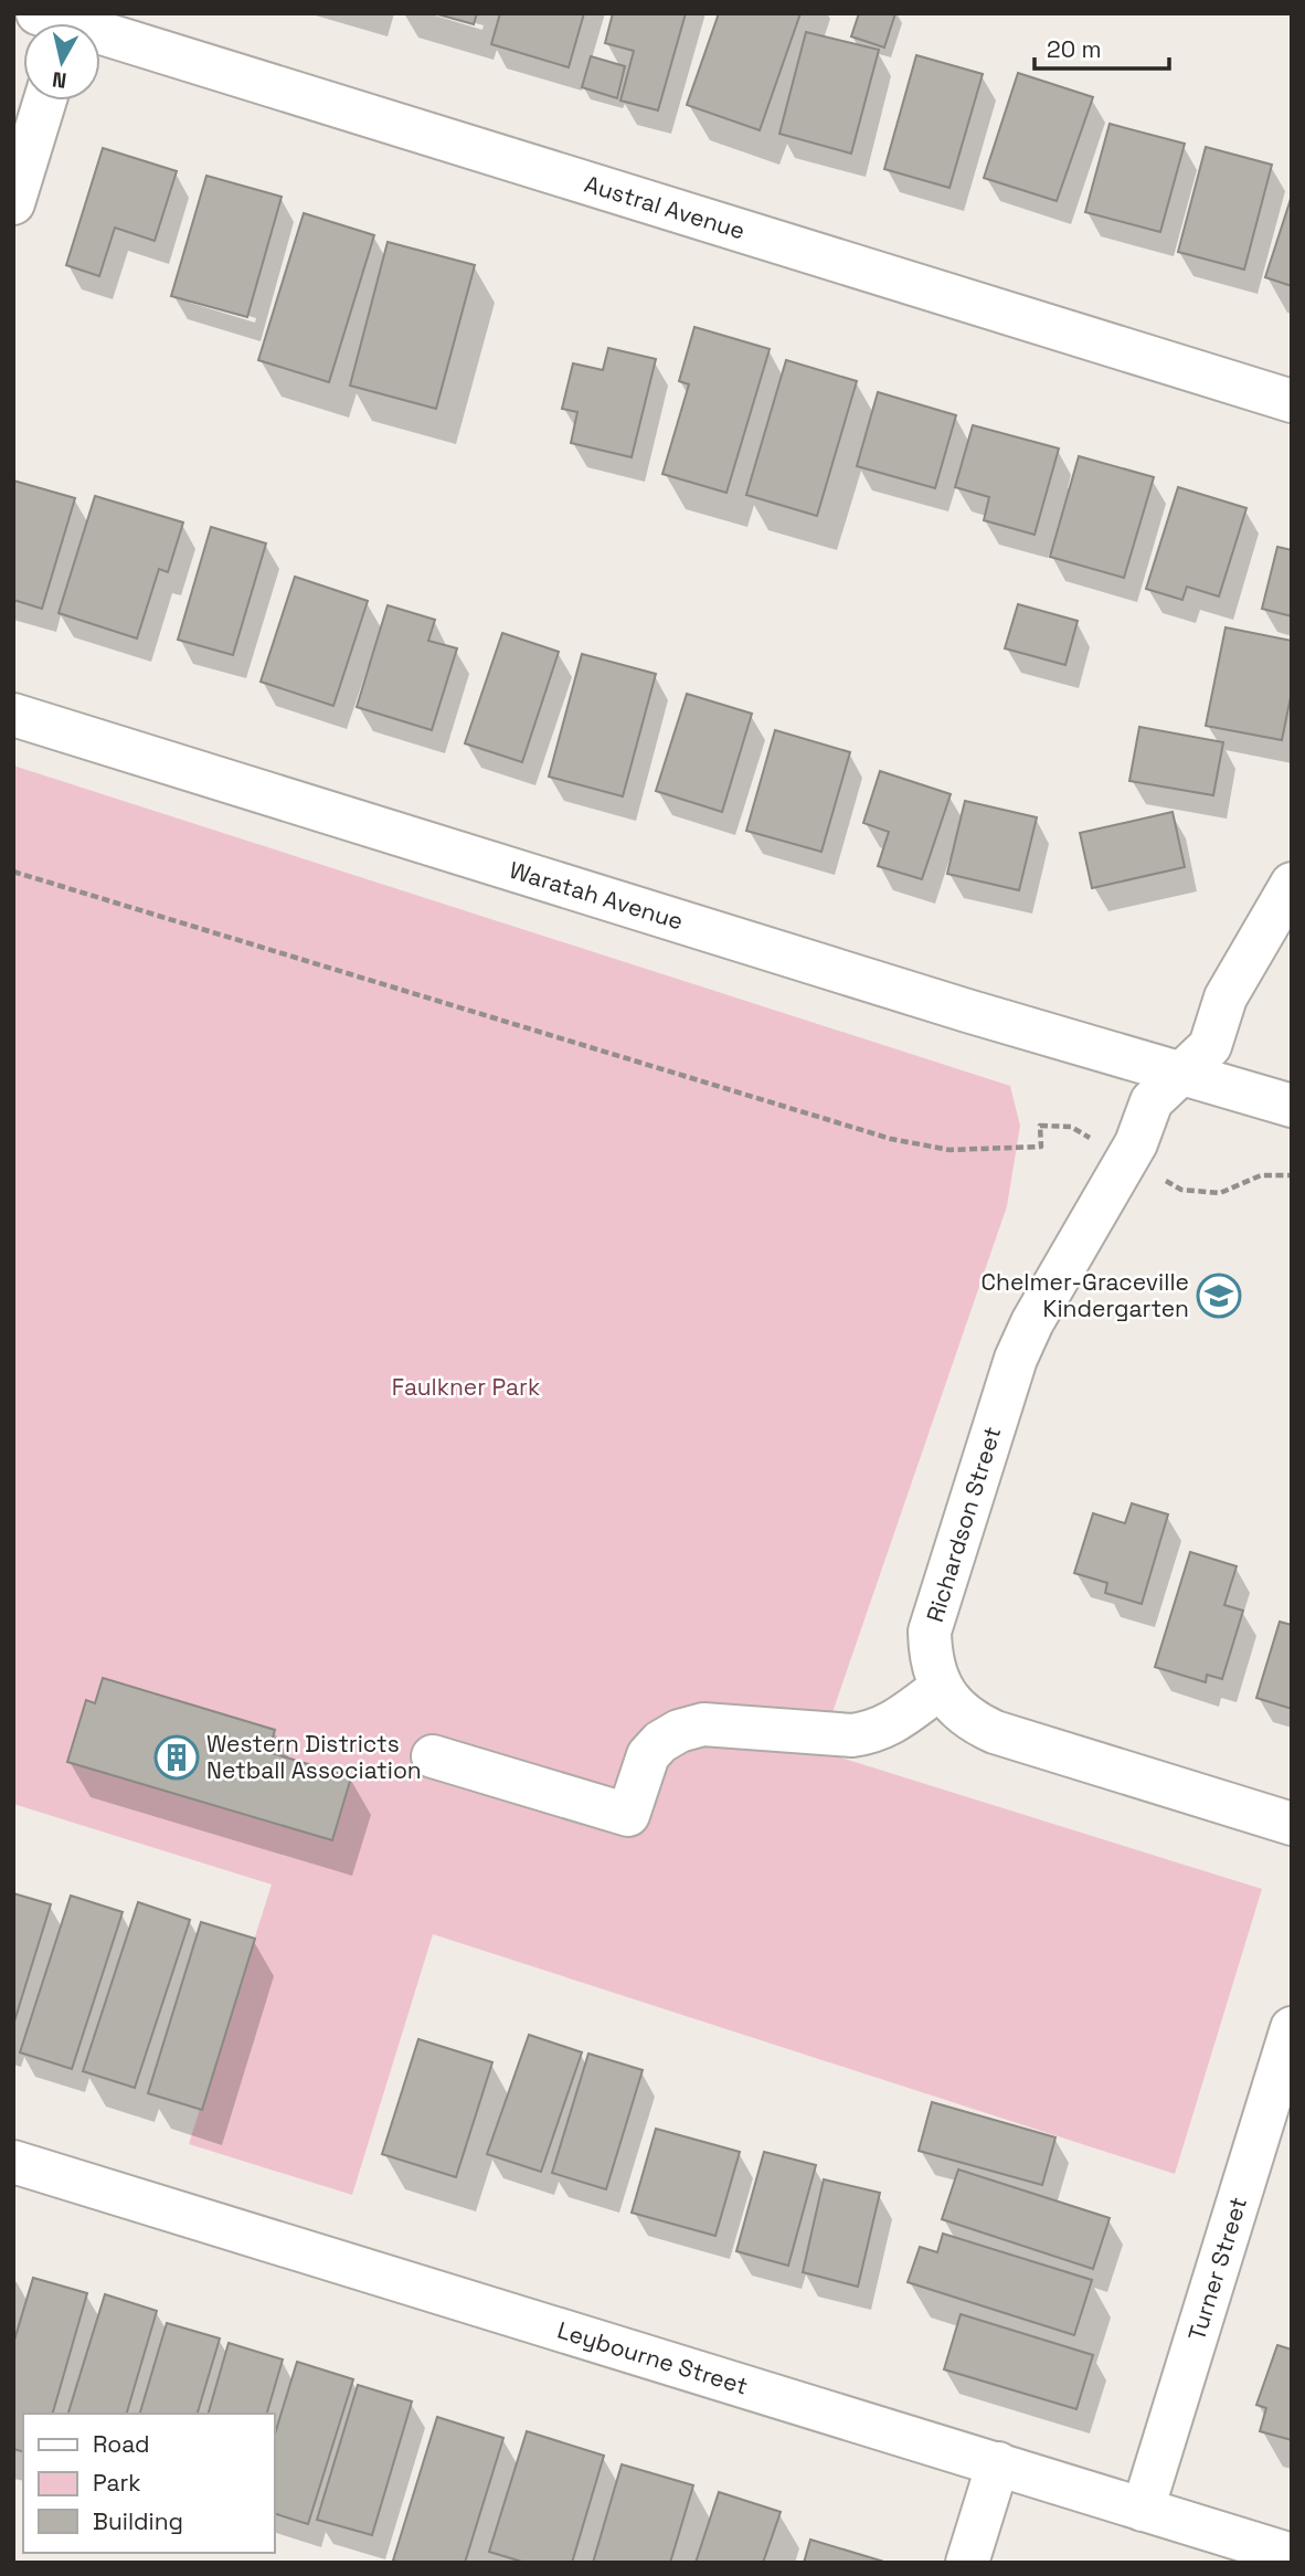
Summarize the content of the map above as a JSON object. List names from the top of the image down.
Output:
{
  "streets": {
    "street": [
      "Austral Avenue",
      "Waratah Avenue",
      "Richardson Street",
      "Turner Street",
      "Leybourne Street"
    ]
  },
  "crossings": [
    ["Waratah Avenue", "Richardson Street"],
    ["Turner Street", "Leybourne Street"]
  ],
  "parks": ["Faulkner Park"],
  "places": {
    "school or university": ["Chelmer-Graceville Kindergarten"],
    "building": ["Western Districts Netball Association"]
  },
  "legend": ["Road", "Park", "Building"],
  "scale_bar": "20 m",
  "north": "bottom"
}
